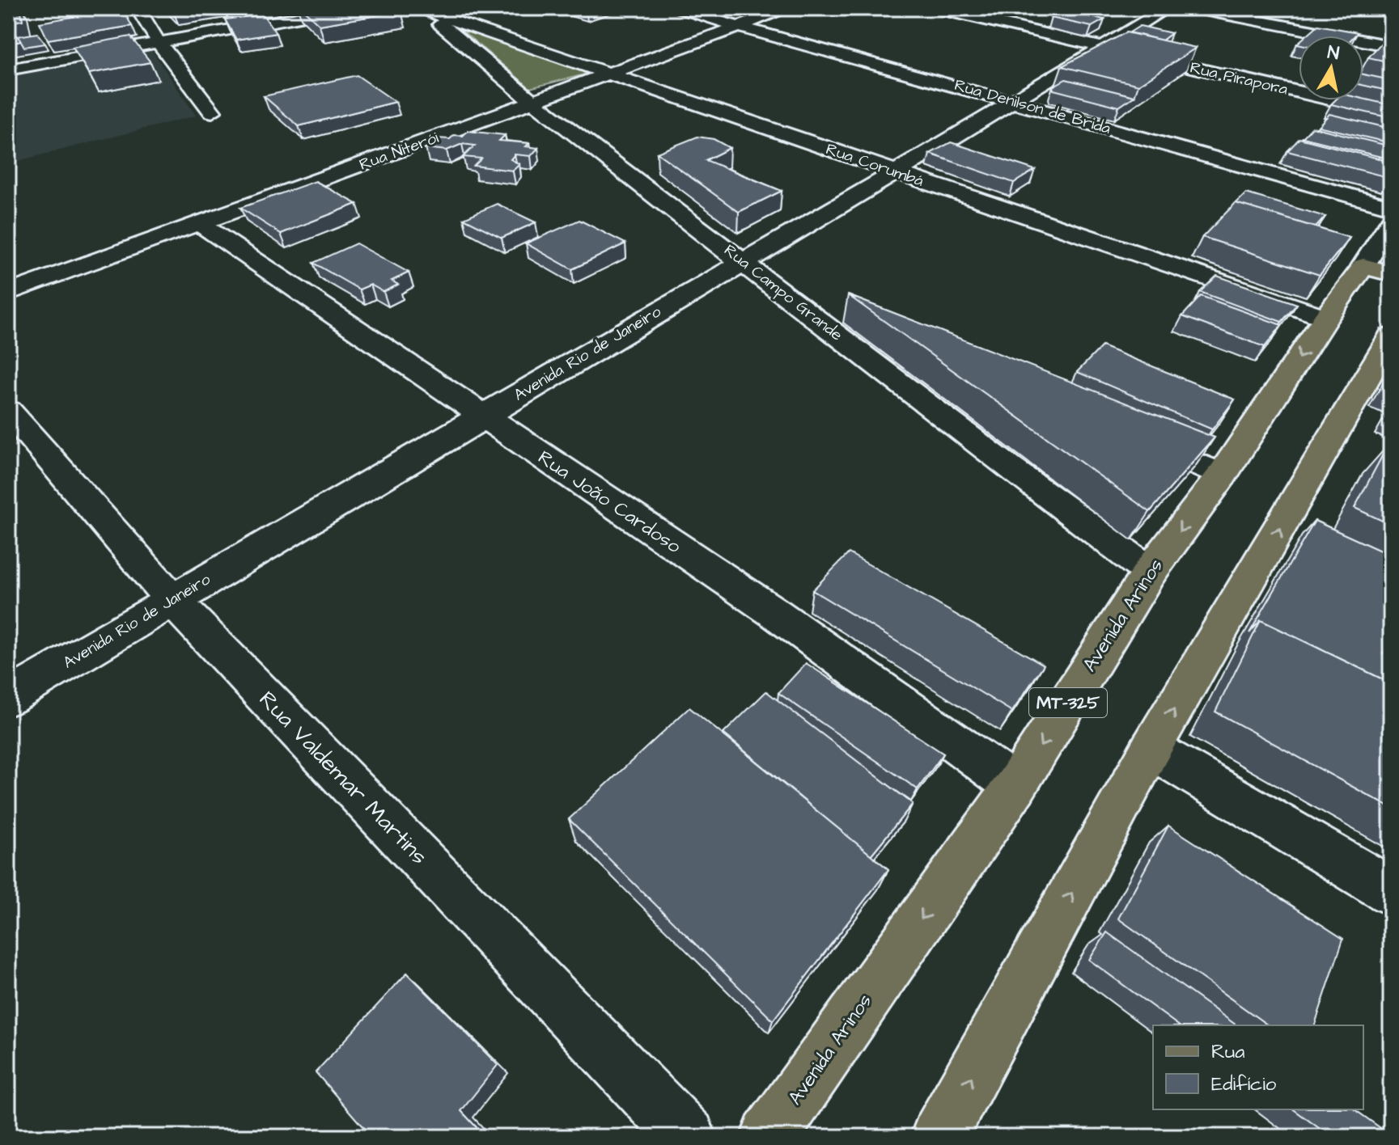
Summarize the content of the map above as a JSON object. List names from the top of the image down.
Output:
{
  "streets": {
    "main road": ["Avenida Arinos", "MT-325"],
    "street": [
      "Rua Pirapora",
      "Rua Denilson de Brida",
      "Rua Niterói",
      "Rua Corumbá",
      "Rua Campo Grande",
      "Avenida Rio de Janeiro",
      "Rua João Cardoso",
      "Rua Valdemar Martins"
    ]
  },
  "crossings": [
    ["Rua Pirapora", "Avenida Rio de Janeiro"],
    ["Rua Denilson de Brida", "Rua Niterói"],
    ["Rua Denilson de Brida", "Avenida Rio de Janeiro"],
    ["Rua Niterói", "Rua Corumbá"],
    ["Rua Niterói", "Rua Campo Grande"],
    ["Rua Niterói", "Rua João Cardoso"],
    ["Rua Corumbá", "Rua Campo Grande"],
    ["Rua Corumbá", "Avenida Rio de Janeiro"],
    ["Rua Corumbá", "Avenida Arinos"],
    ["Rua Campo Grande", "Avenida Rio de Janeiro"],
    ["Rua Campo Grande", "Avenida Arinos"],
    ["Avenida Rio de Janeiro", "Rua João Cardoso"],
    ["Avenida Rio de Janeiro", "Rua Valdemar Martins"],
    ["Rua João Cardoso", "Avenida Arinos"]
  ],
  "legend": ["Rua", "Edifício"],
  "north": "top"
}
